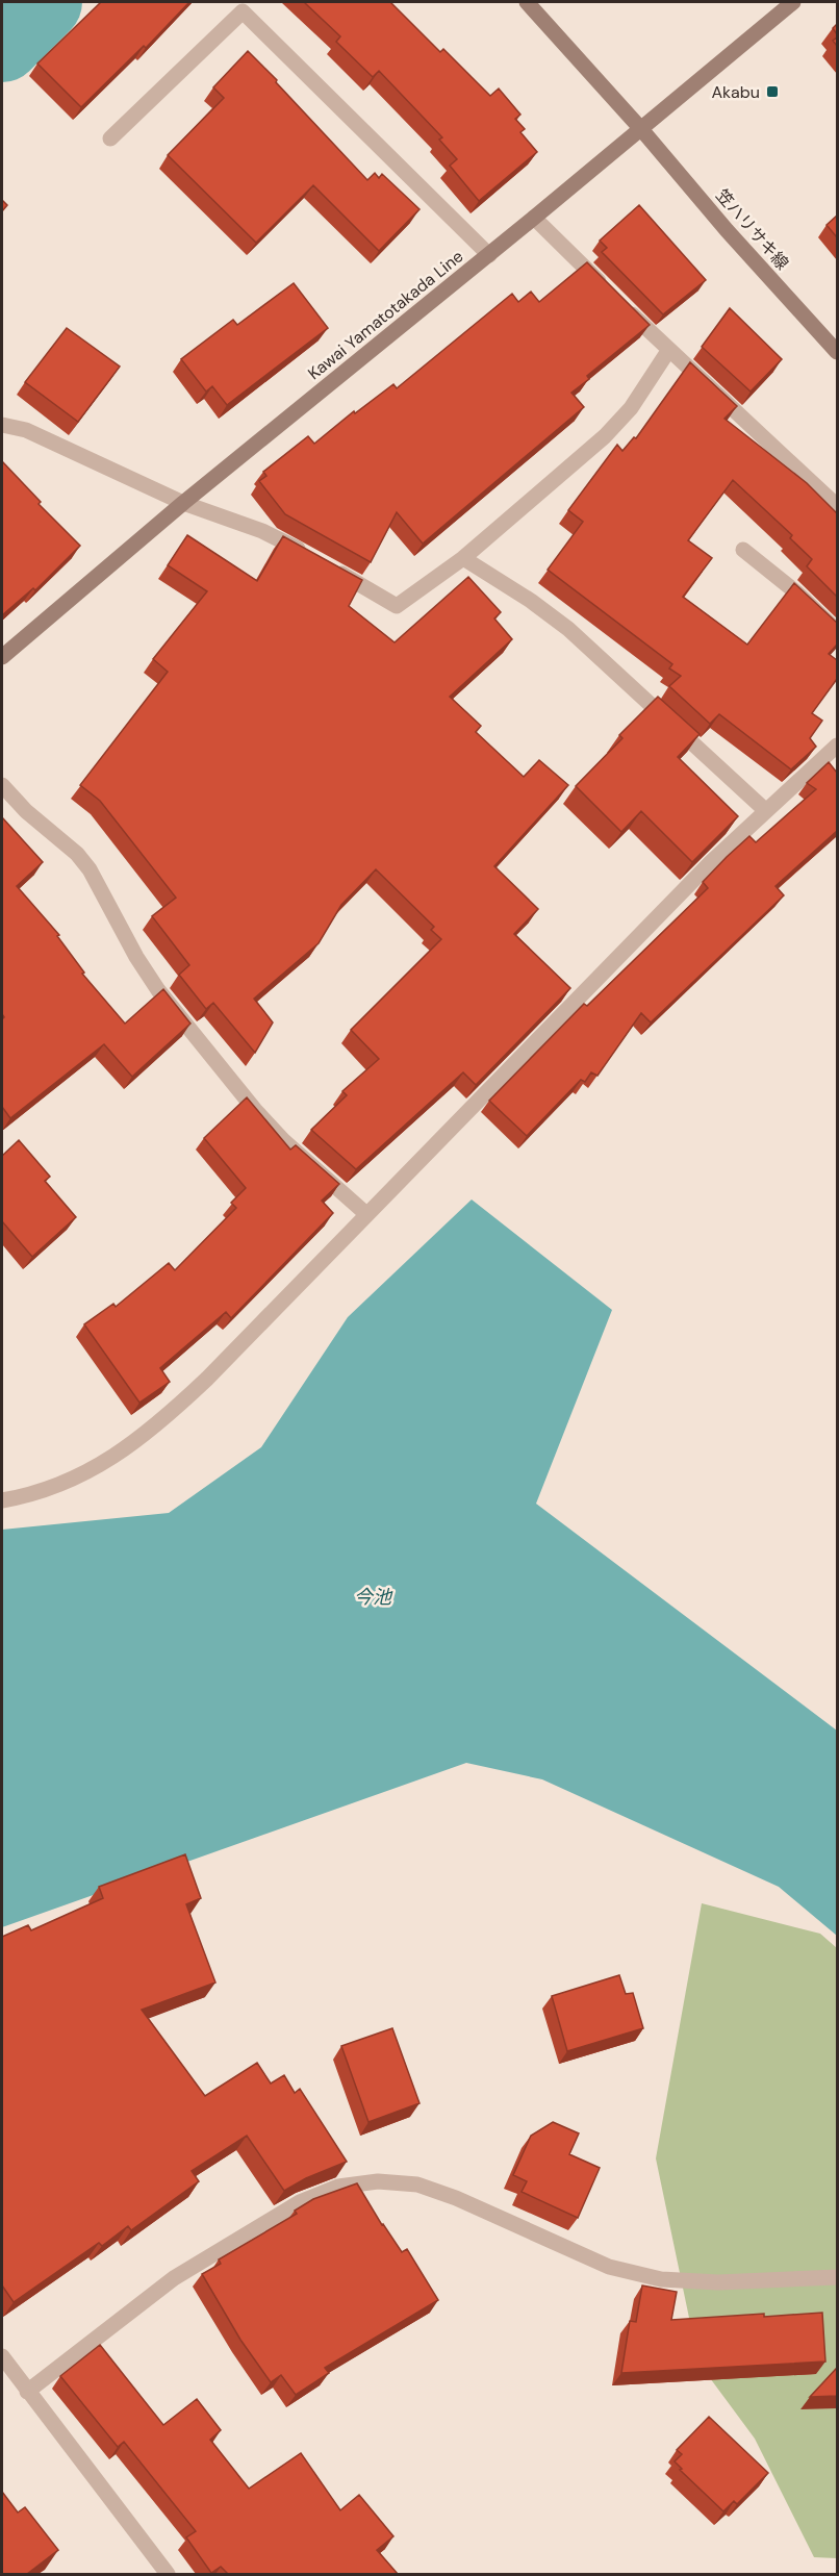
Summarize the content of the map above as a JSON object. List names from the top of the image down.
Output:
{
  "streets": {
    "main road": ["笠ハリサキ線", "Kawai Yamatotakada Line"]
  },
  "crossings": [
    ["笠ハリサキ線", "Kawai Yamatotakada Line"]
  ],
  "water": ["今池"],
  "places": {
    "transit": ["Akabu"]
  }
}
